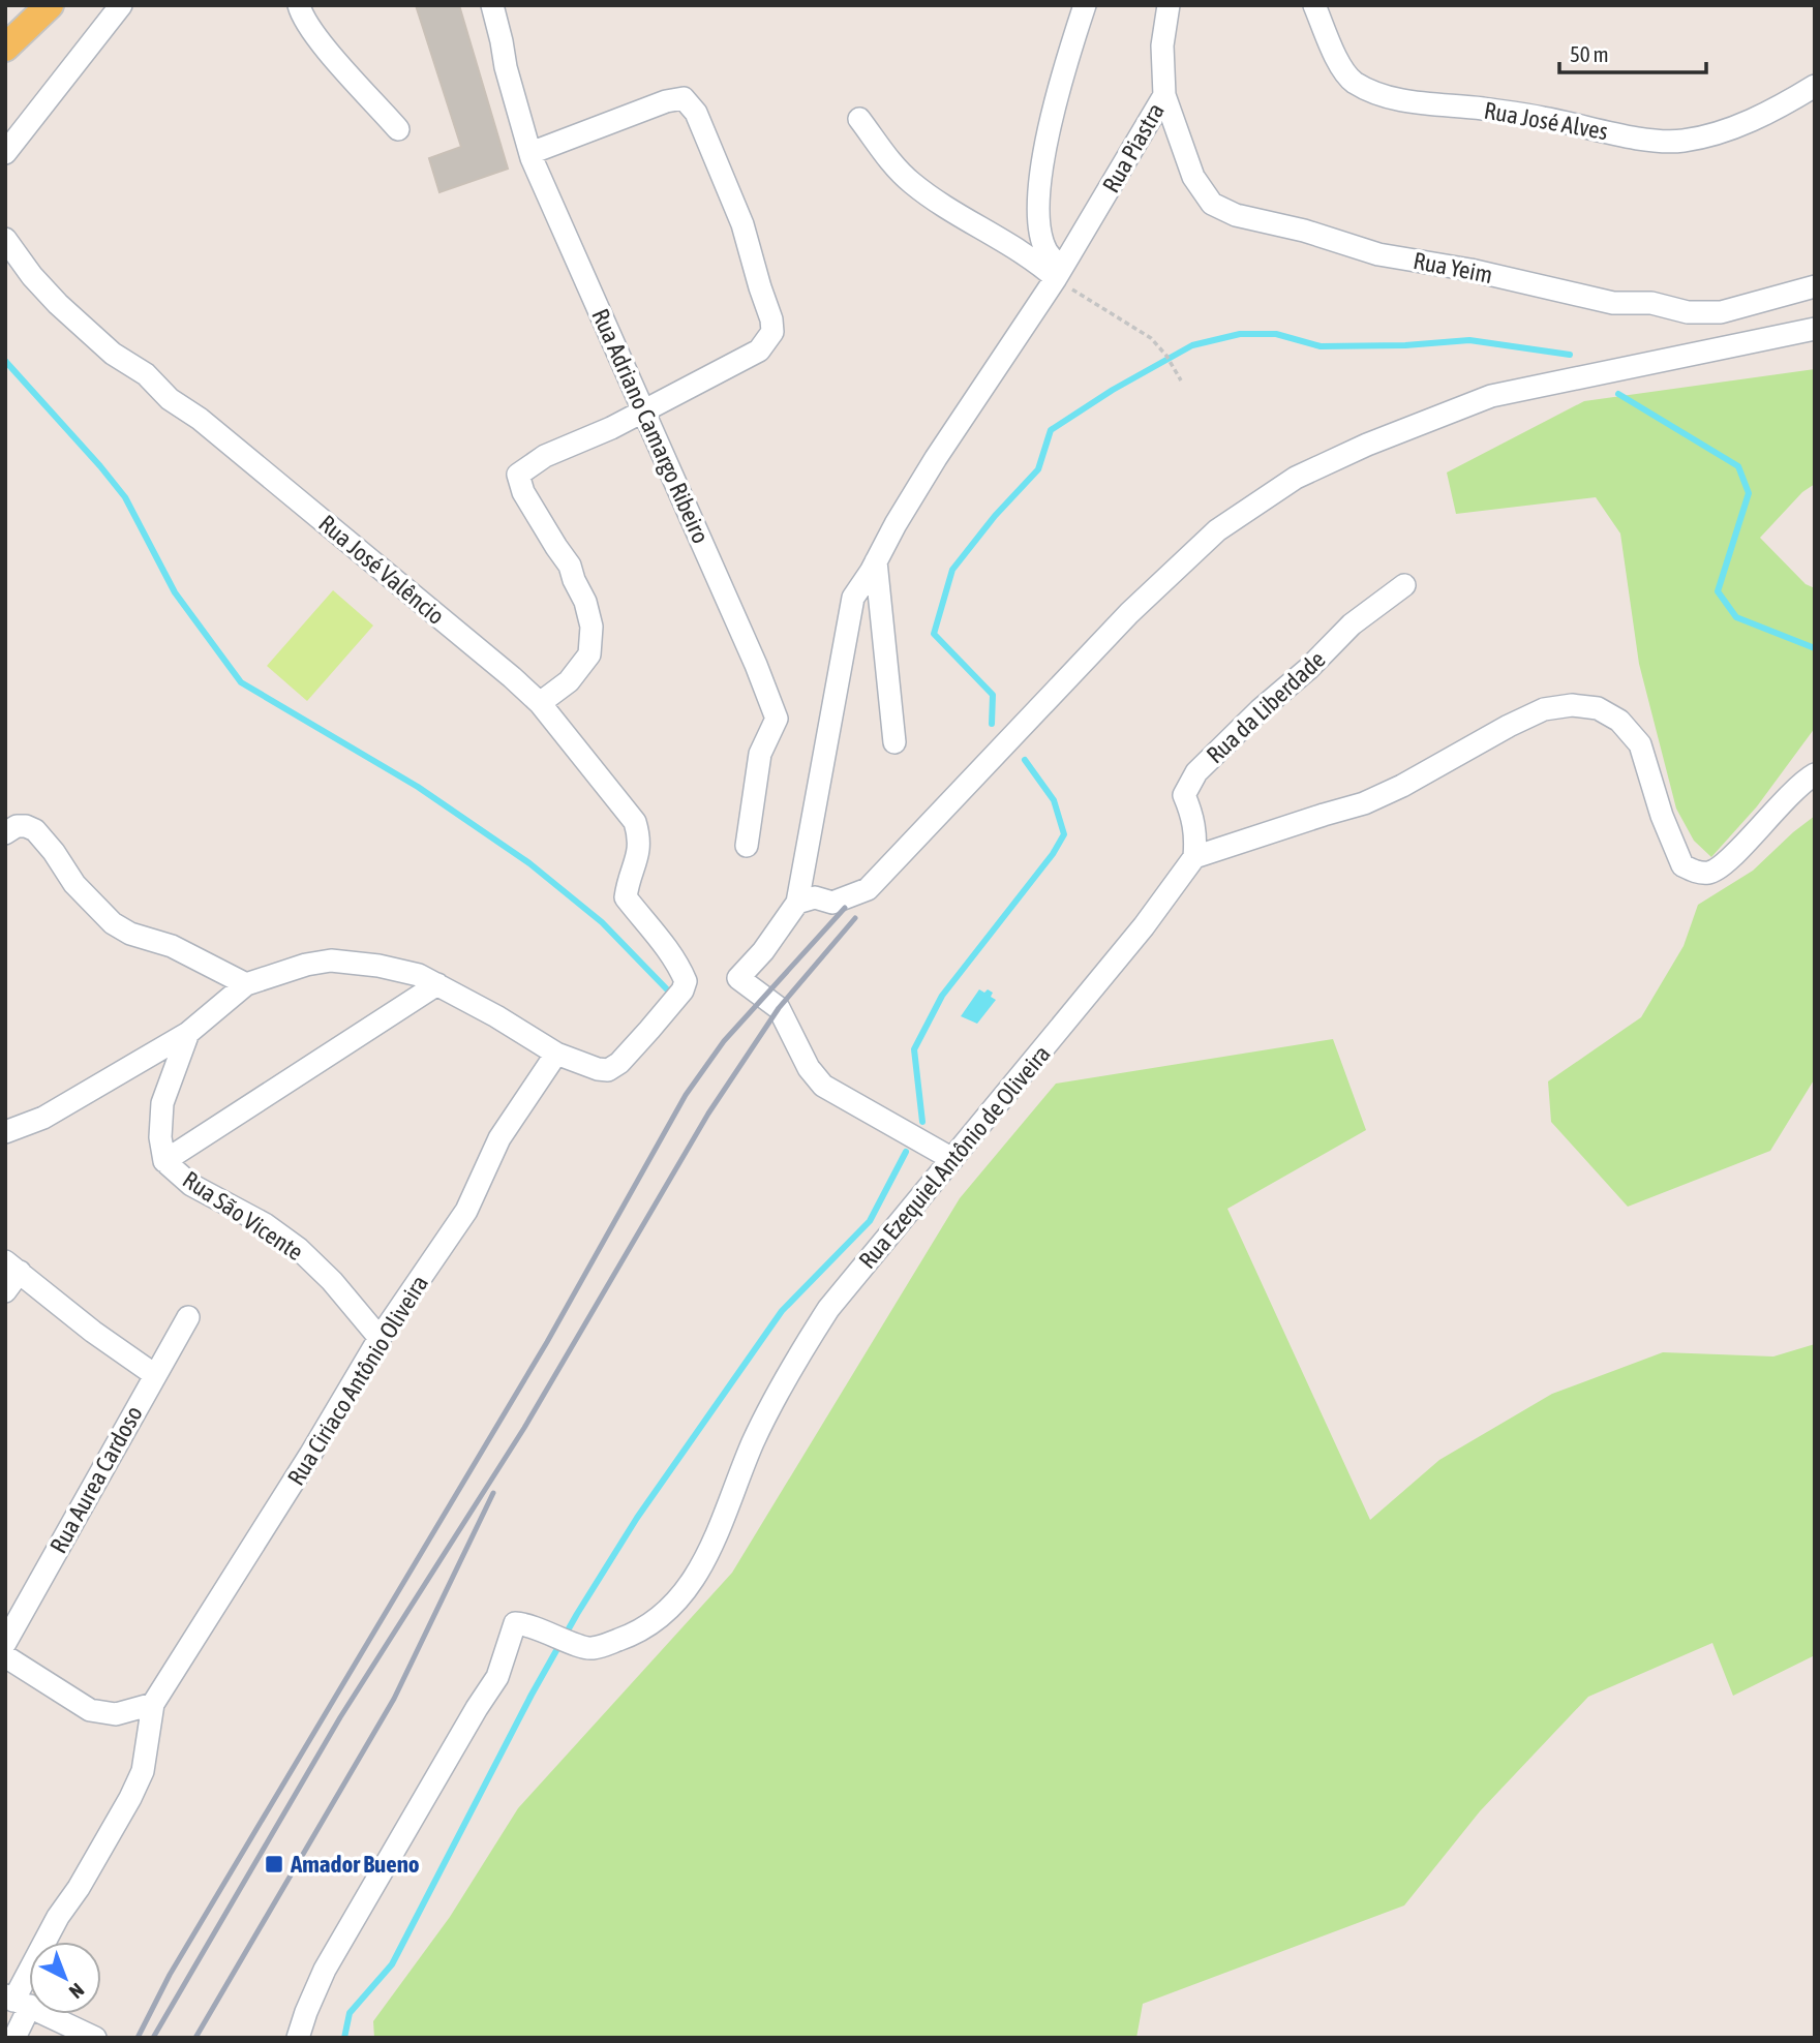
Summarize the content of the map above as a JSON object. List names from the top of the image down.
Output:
{
  "streets": {
    "street": [
      "Rua José Alves",
      "Rua Piastra",
      "Rua Yeim",
      "Rua Adriano Camargo Ribeiro",
      "Rua José Valêncio",
      "Rua da Liberdade",
      "Rua Ezequiel Antônio de Oliveira",
      "Rua São Vicente",
      "Rua Ciriaco Antônio Oliveira",
      "Rua Aurea Cardoso"
    ]
  },
  "crossings": [
    ["Rua Piastra", "Rua Yeim"],
    ["Rua José Valêncio", "Rua Ciriaco Antônio Oliveira"],
    ["Rua da Liberdade", "Rua Ezequiel Antônio de Oliveira"],
    ["Rua São Vicente", "Rua Ciriaco Antônio Oliveira"]
  ],
  "places": {
    "transit": ["Amador Bueno"]
  },
  "scale_bar": "50 m",
  "north": "bottom right"
}
